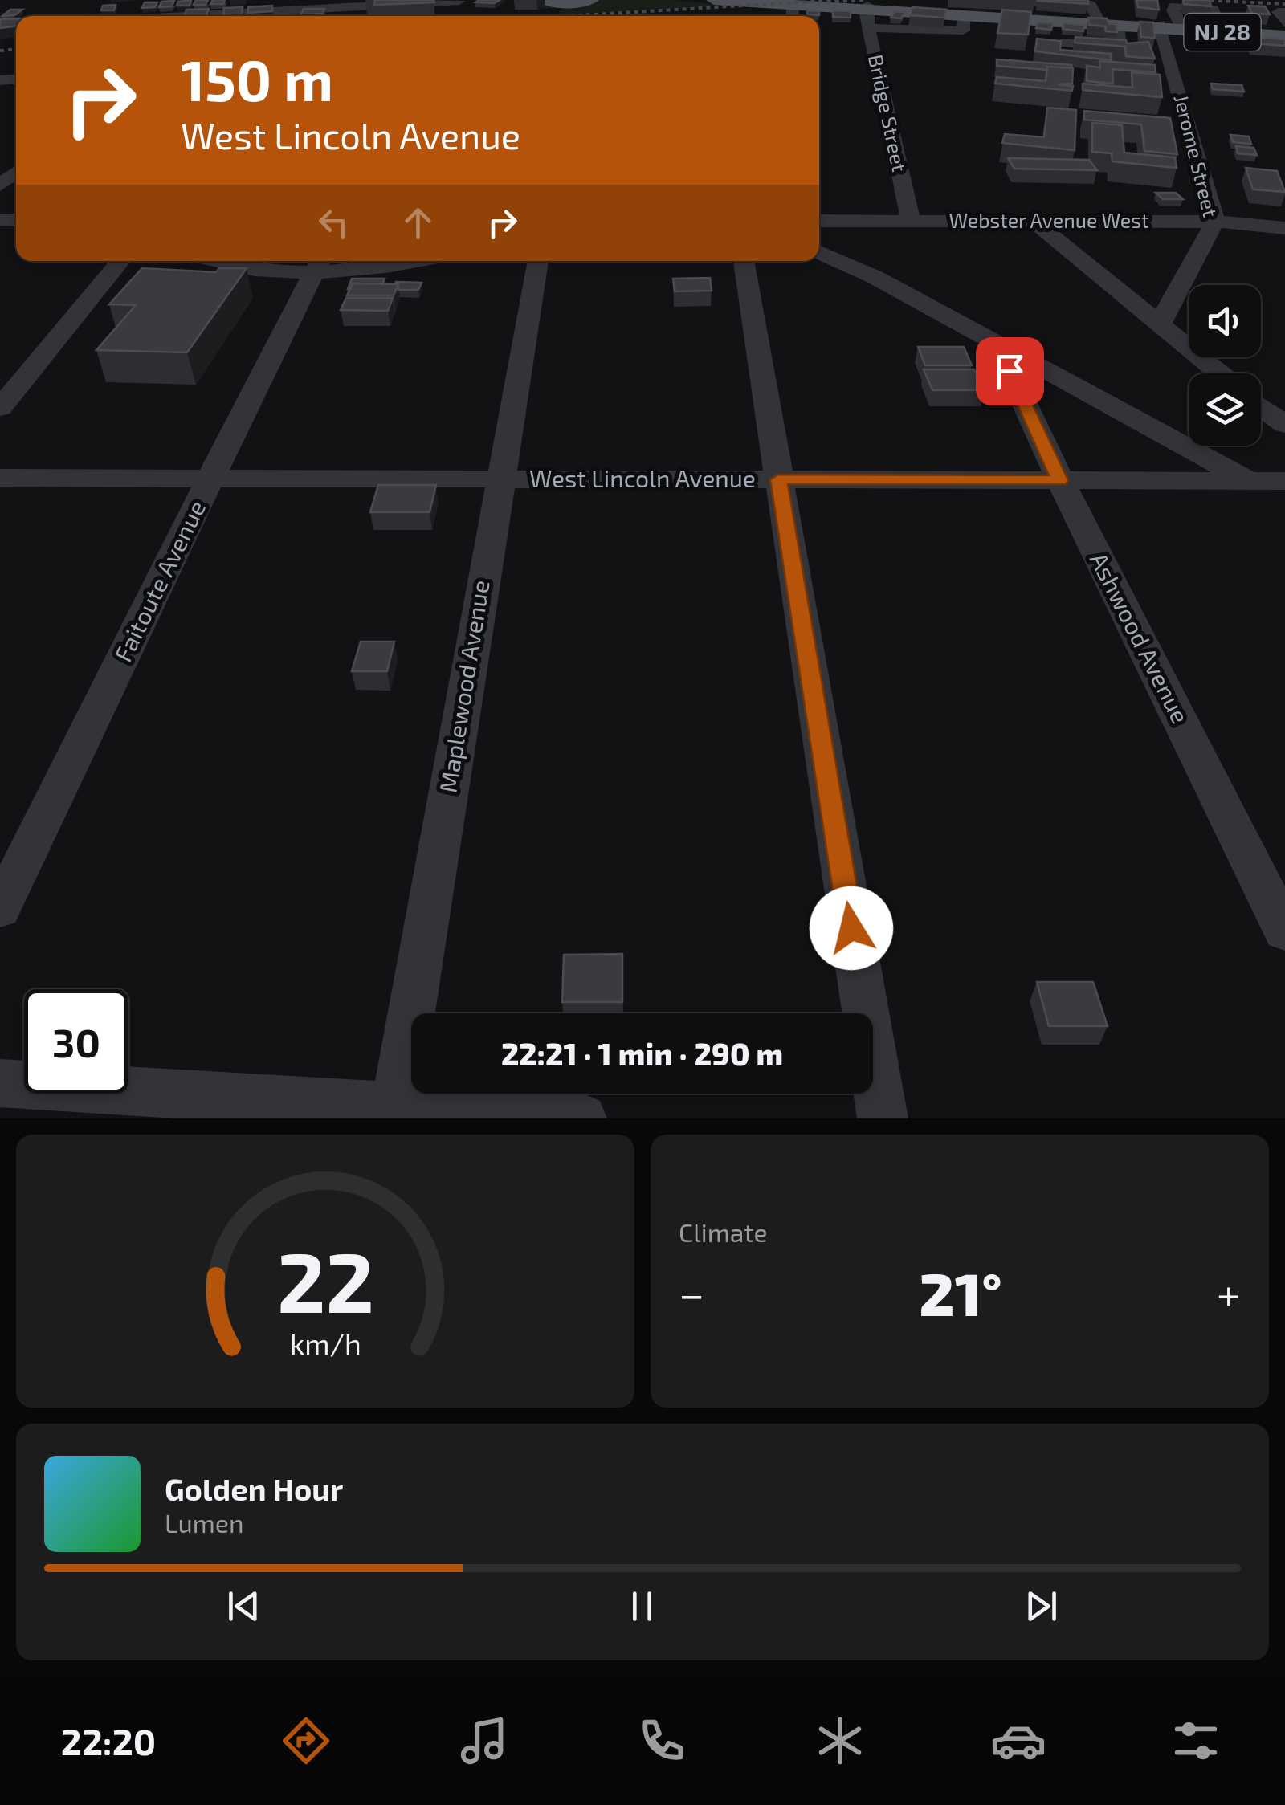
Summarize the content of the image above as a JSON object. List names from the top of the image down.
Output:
{
  "streets": {
    "main road": ["NJ 28"],
    "street": [
      "Bridge Street",
      "Jerome Street",
      "Webster Avenue West",
      "West Lincoln Avenue",
      "Faitoute Avenue",
      "Ashwood Avenue",
      "Maplewood Avenue"
    ]
  },
  "crossings": [
    ["NJ 28", "Bridge Street"],
    ["NJ 28", "Jerome Street"],
    ["Bridge Street", "Webster Avenue West"],
    ["Jerome Street", "Webster Avenue West"],
    ["West Lincoln Avenue", "Faitoute Avenue"],
    ["West Lincoln Avenue", "Ashwood Avenue"],
    ["West Lincoln Avenue", "Maplewood Avenue"]
  ],
  "page": {
    "turn": ["150 m", "West Lincoln Avenue"],
    "limit": "30",
    "trip": "22:21 · 1 min · 290 m",
    "tile": "Climate",
    "heat": ["−", "21°", "+"],
    "song": ["Golden Hour", "Lumen"],
    "tabs": "22:20",
    "gauge": ["22", "km/h"]
  }
}
